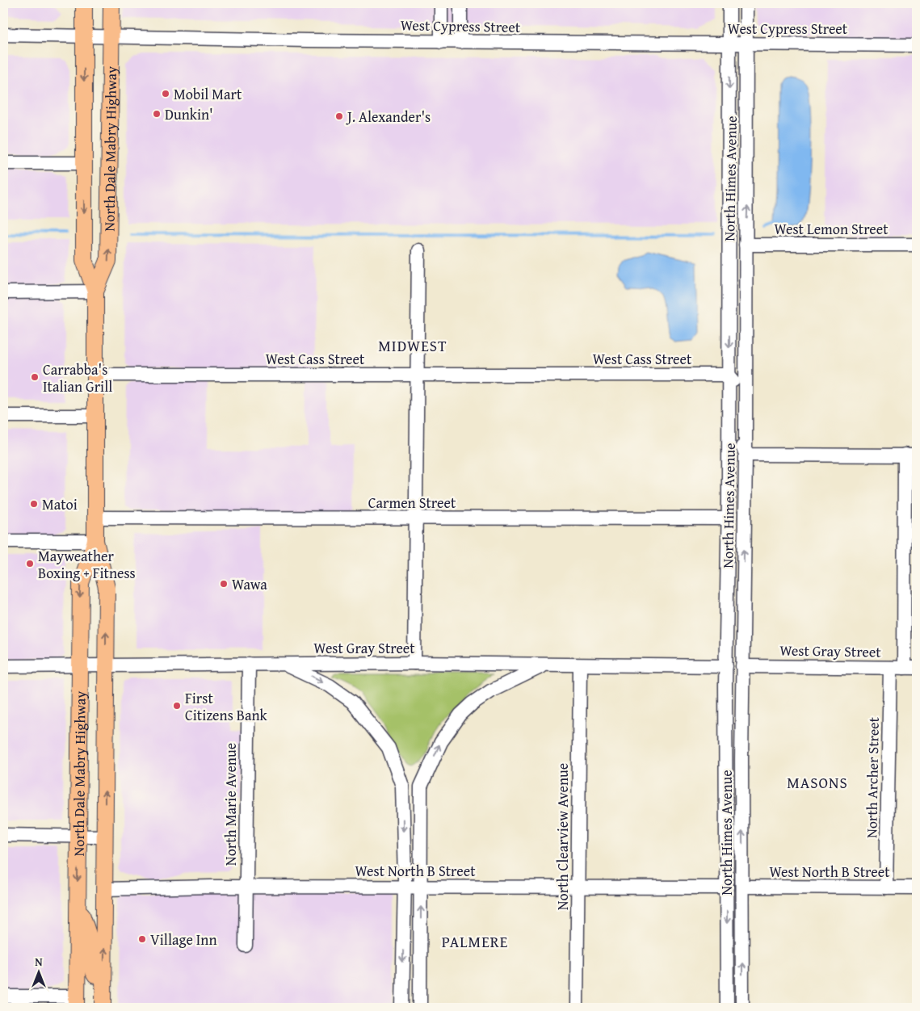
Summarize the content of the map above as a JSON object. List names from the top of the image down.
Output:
{
  "streets": {
    "main road": ["North Dale Mabry Highway"],
    "street": [
      "West Cypress Street",
      "North Himes Avenue",
      "West Lemon Street",
      "West Cass Street",
      "Carmen Street",
      "West Gray Street",
      "North Archer Street",
      "North Marie Avenue",
      "North Clearview Avenue",
      "West North B Street"
    ]
  },
  "crossings": [
    ["West Cypress Street", "North Dale Mabry Highway"],
    ["West Cypress Street", "North Himes Avenue"],
    ["North Dale Mabry Highway", "West Cass Street"],
    ["North Dale Mabry Highway", "Carmen Street"],
    ["North Dale Mabry Highway", "West Gray Street"],
    ["North Dale Mabry Highway", "West North B Street"],
    ["North Himes Avenue", "West Lemon Street"],
    ["North Himes Avenue", "West Cass Street"],
    ["North Himes Avenue", "Carmen Street"],
    ["North Himes Avenue", "West Gray Street"],
    ["North Himes Avenue", "West North B Street"],
    ["West Gray Street", "North Archer Street"],
    ["West Gray Street", "North Marie Avenue"],
    ["West Gray Street", "North Clearview Avenue"],
    ["North Archer Street", "West North B Street"],
    ["North Marie Avenue", "West North B Street"],
    ["North Clearview Avenue", "West North B Street"]
  ],
  "districts": ["MIDWEST", "MASONS", "PALMERE"],
  "places": [
    "Mobil Mart",
    "Dunkin'",
    "J. Alexander's",
    "Carrabba's Italian Grill",
    "Matoi",
    "Mayweather Boxing + Fitness",
    "Wawa",
    "First Citizens Bank",
    "Village Inn"
  ],
  "north": "top"
}
